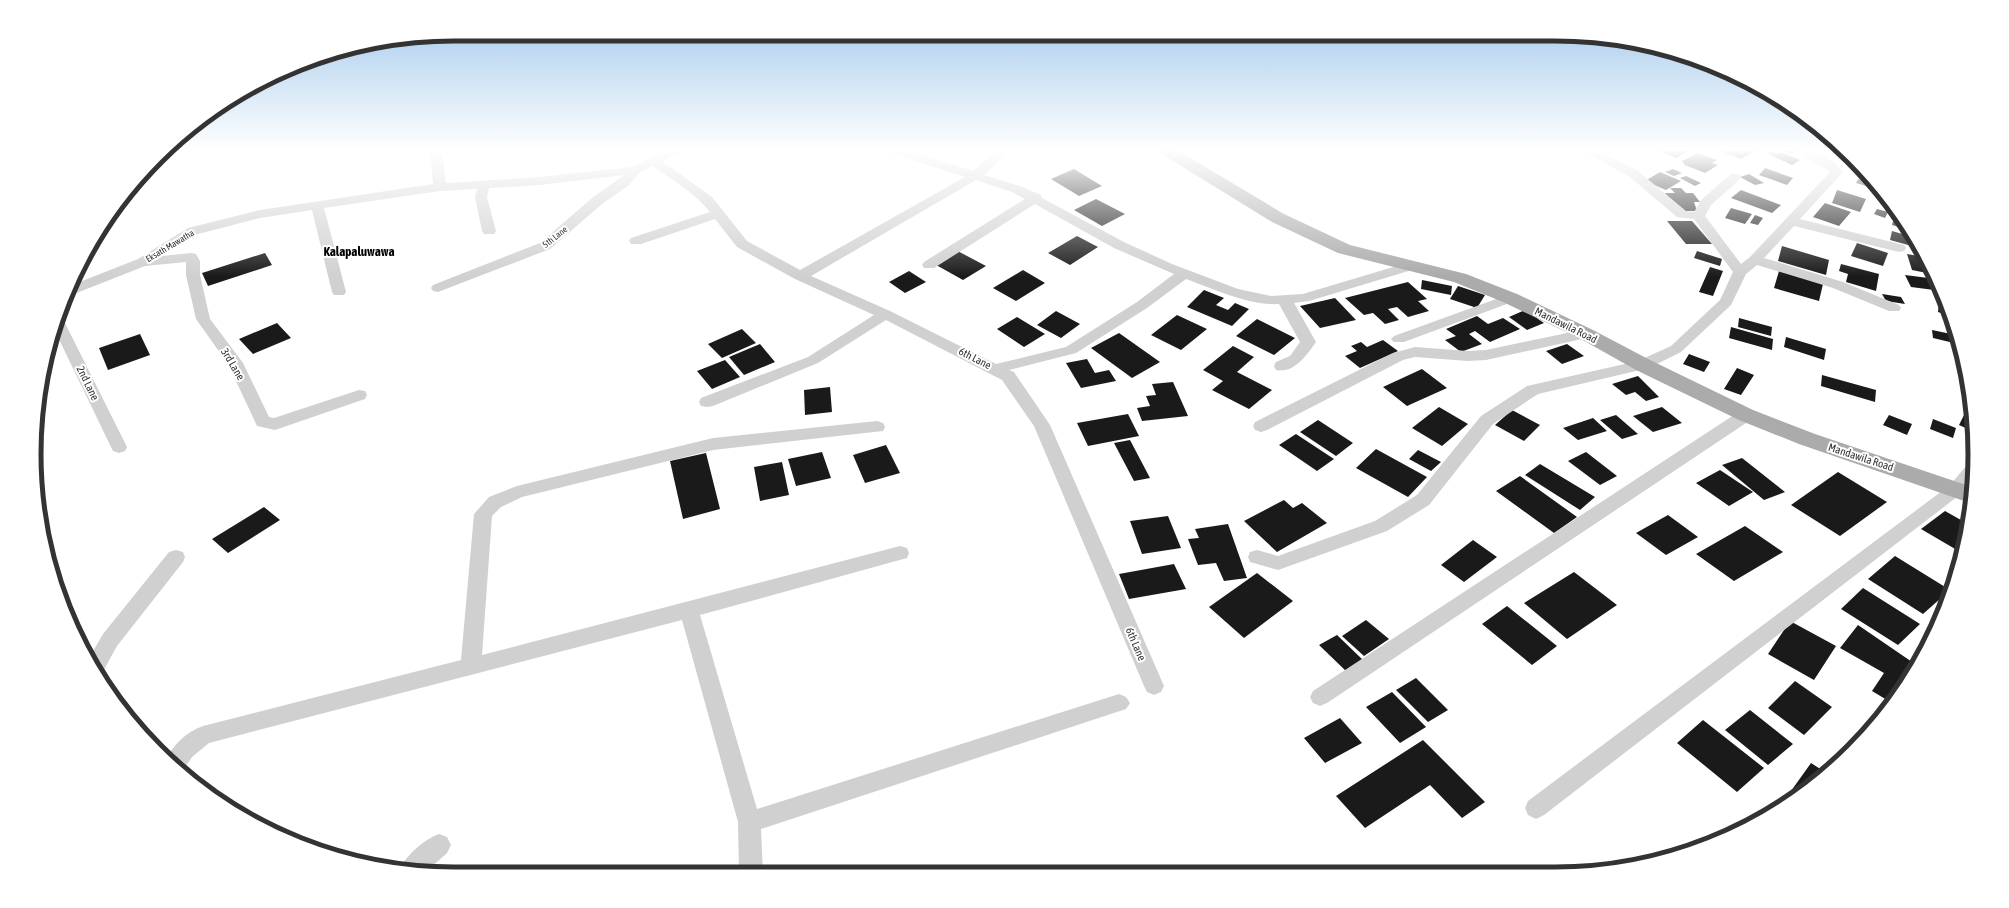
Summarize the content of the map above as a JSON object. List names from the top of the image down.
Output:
{
  "streets": {
    "main road": ["Mandawila Road"],
    "street": [
      "5th Lane",
      "Eksath Mawatha",
      "6th Lane",
      "3rd Lane",
      "2nd Lane"
    ]
  },
  "crossings": [
    ["Eksath Mawatha", "3rd Lane"]
  ],
  "districts": ["Kalapaluwawa"]
}
